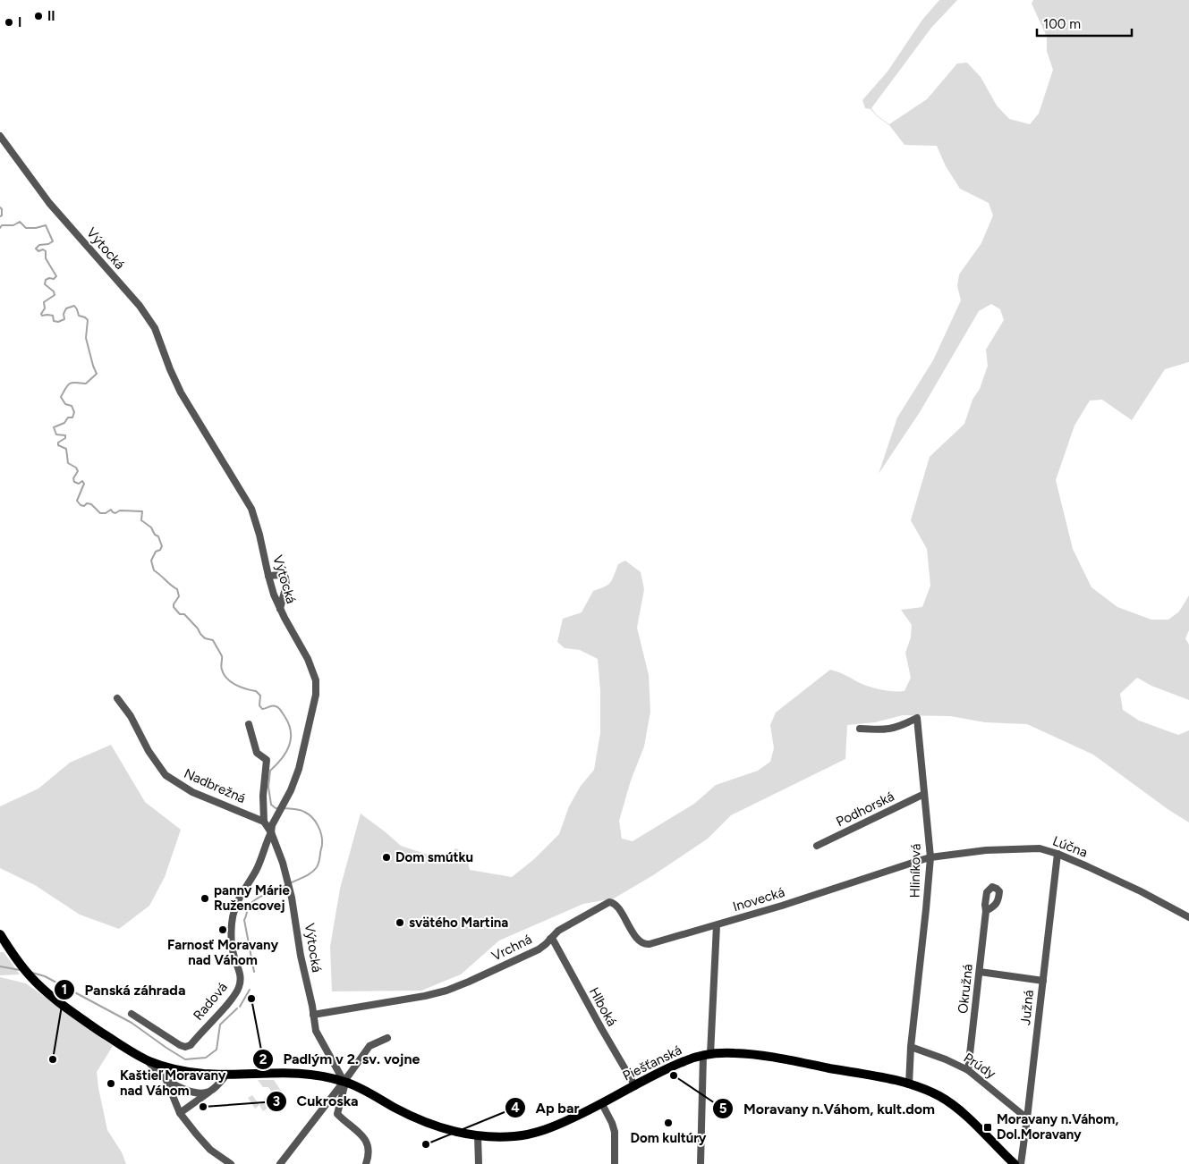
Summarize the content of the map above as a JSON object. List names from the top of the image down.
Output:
{
  "streets": {
    "main road": ["Piešťanská"],
    "street": [
      "Výtocká",
      "Nadbrežná",
      "Podhorská",
      "Lúčna",
      "Hliníková",
      "Inovecká",
      "Vrchná",
      "Okružná",
      "Radová",
      "Hlboká",
      "Južná",
      "Prúdy"
    ]
  },
  "crossings": [
    ["Výtocká", "Vrchná"],
    ["Výtocká", "Radová"],
    ["Výtocká", "Piešťanská"],
    ["Podhorská", "Hliníková"],
    ["Lúčna", "Hliníková"],
    ["Lúčna", "Inovecká"],
    ["Lúčna", "Južná"],
    ["Hliníková", "Inovecká"],
    ["Hliníková", "Piešťanská"],
    ["Hliníková", "Prúdy"],
    ["Inovecká", "Vrchná"],
    ["Vrchná", "Hlboká"],
    ["Okružná", "Prúdy"],
    ["Hlboká", "Piešťanská"],
    ["Južná", "Prúdy"]
  ],
  "places": {
    "other": [
      "II",
      "I",
      "Dom smútku",
      "panny Márie Ružencovej",
      "svätého Martina",
      "Farnosť Moravany nad Váhom",
      "Padlým v 2. sv. vojne",
      "Panská záhrada",
      "Moravany n.Váhom, kult.dom",
      "Kaštieľ Moravany nad Váhom",
      "Cukroska",
      "Dom kultúry",
      "Ap bar"
    ],
    "transit": ["Moravany n.Váhom, Dol.Moravany"]
  },
  "scale_bar": "100 m"
}
